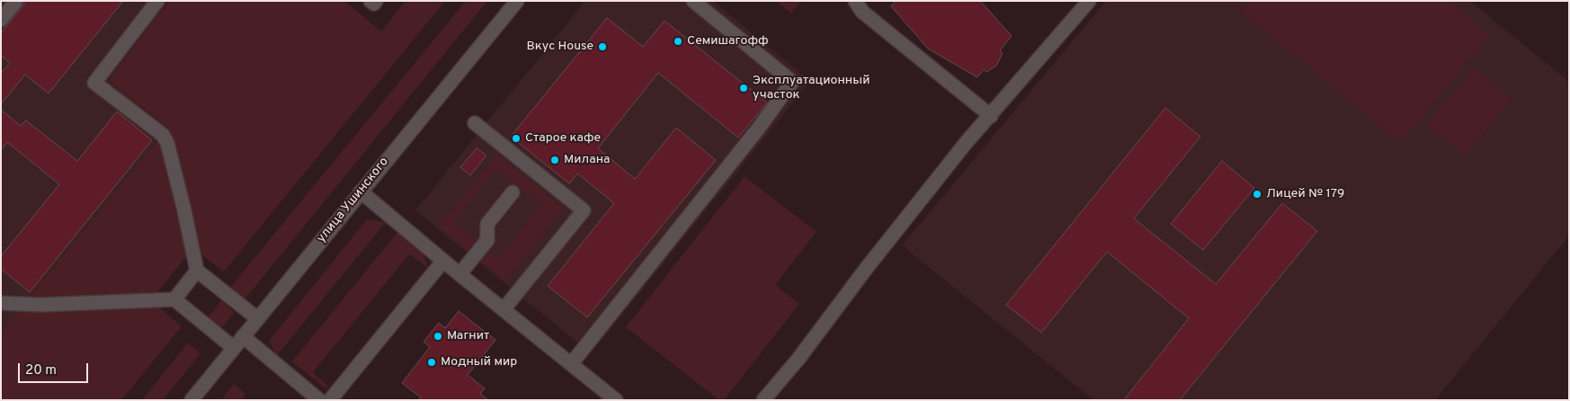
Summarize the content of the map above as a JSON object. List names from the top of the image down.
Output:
{
  "streets": {
    "street": ["улица Ушинского"]
  },
  "places": [
    "Семишагофф",
    "Вкус House",
    "Эксплуатационный участок",
    "Старое кафе",
    "Милана",
    "Лицей № 179",
    "Магнит",
    "Модный мир"
  ],
  "scale_bar": "20 m"
}
